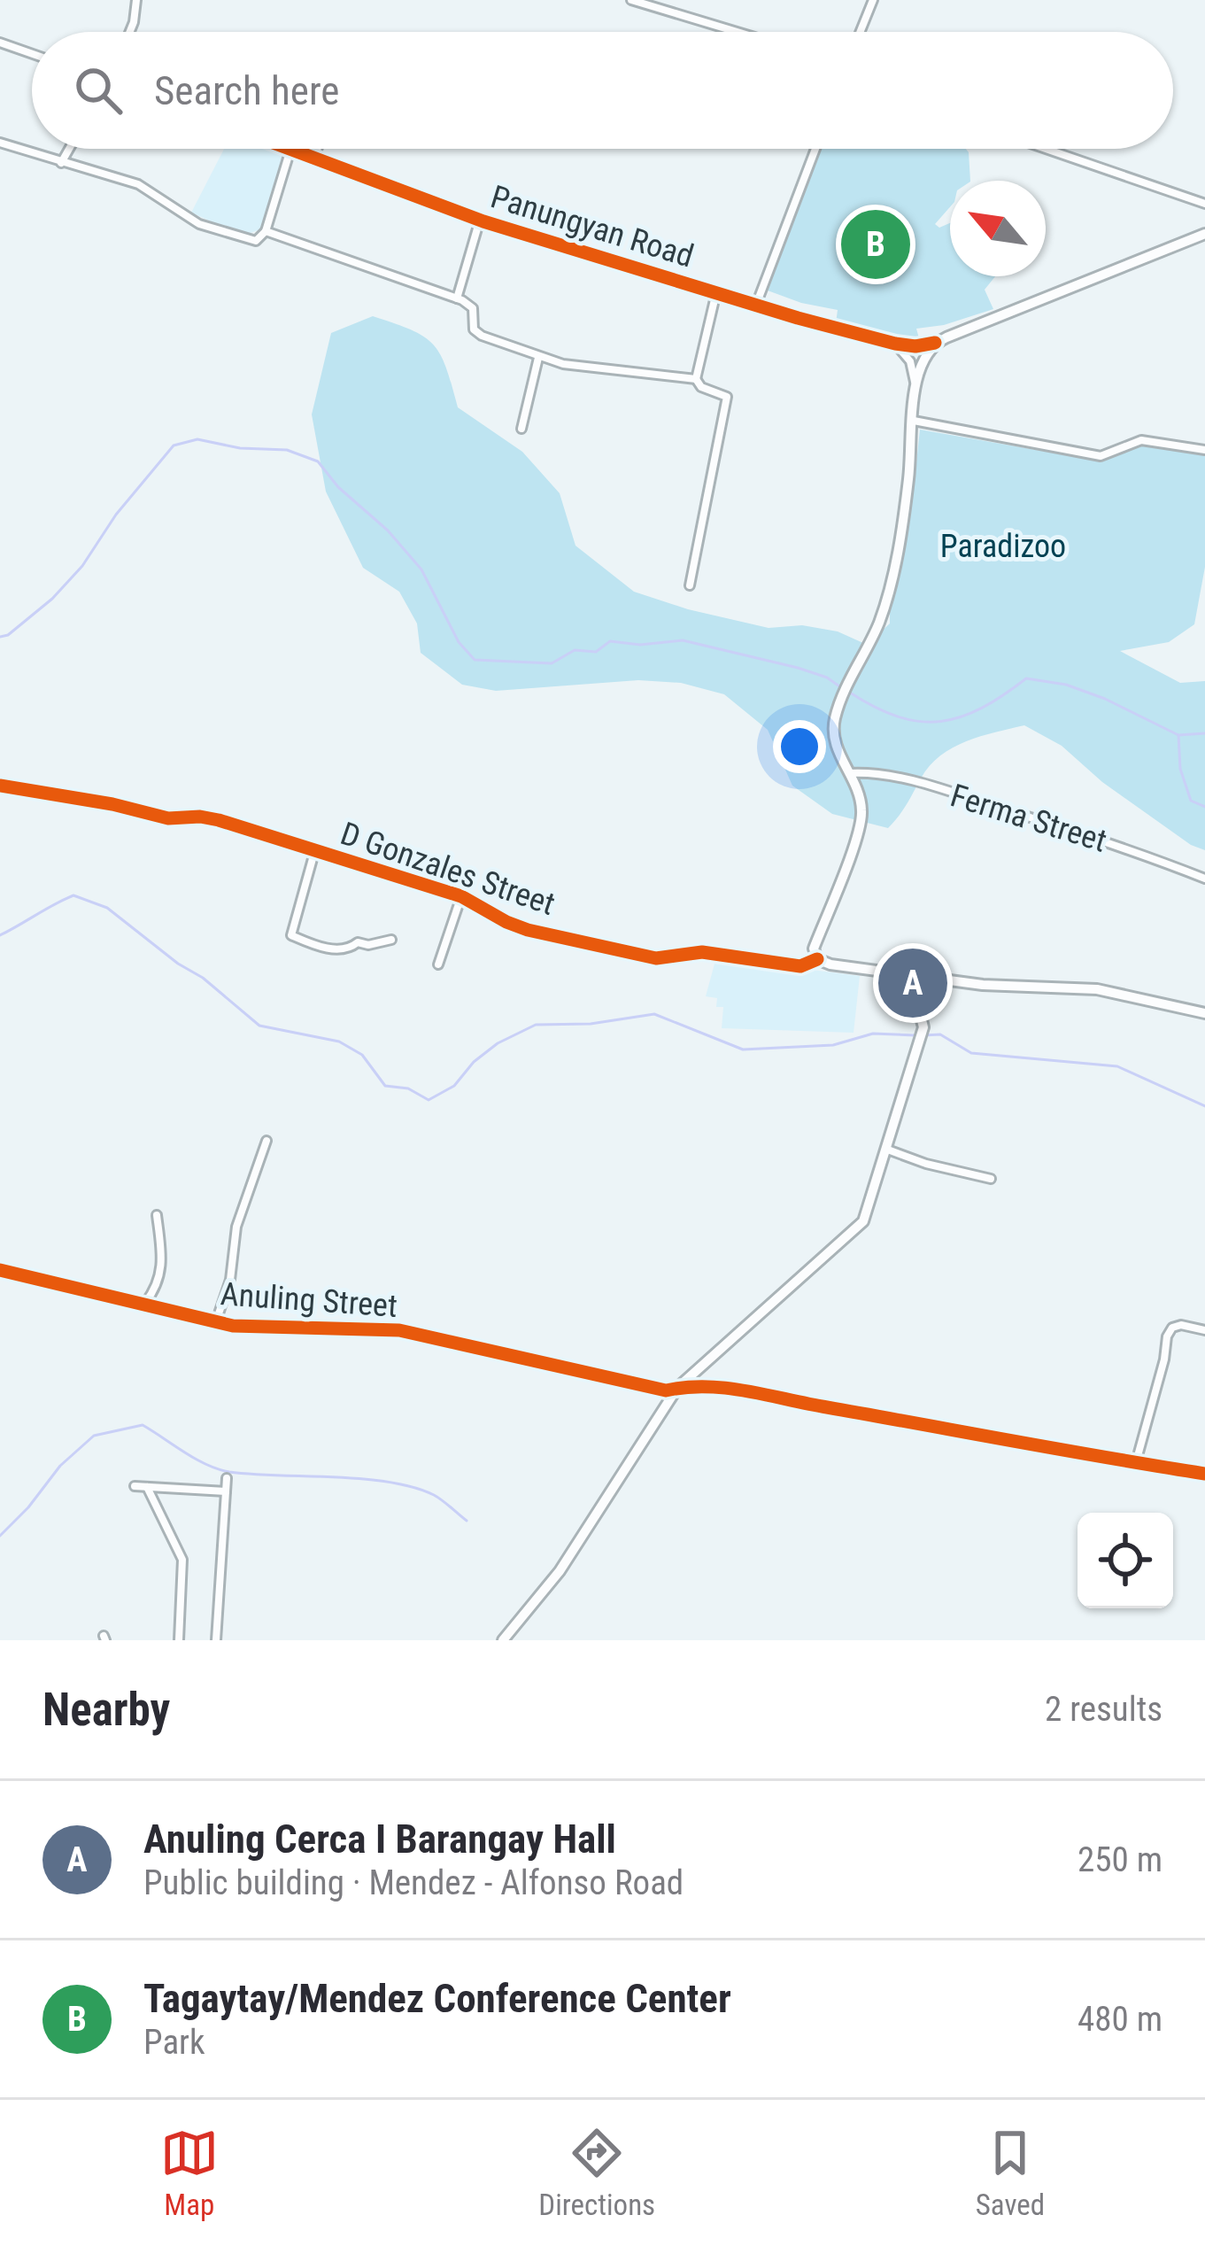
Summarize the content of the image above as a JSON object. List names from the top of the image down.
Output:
{
  "streets": {
    "main road": ["Anuling Street"],
    "street": ["Panungyan Road", "Ferma Street", "D Gonzales Street"]
  },
  "parks": ["Paradizoo"],
  "north": "top left",
  "page": {
    "search": "Search here",
    "pins": ["B", "A"],
    "heading": ["Nearby", "2 results"],
    "list": [
      {
        "mark": "A",
        "name": "Anuling Cerca I Barangay Hall",
        "note": "Public building · Mendez - Alfonso Road",
        "value": "250 m"
      },
      {
        "mark": "B",
        "name": "Tagaytay/Mendez Conference Center",
        "note": "Park",
        "value": "480 m"
      }
    ],
    "nav": ["Map", "Directions", "Saved"]
  }
}
